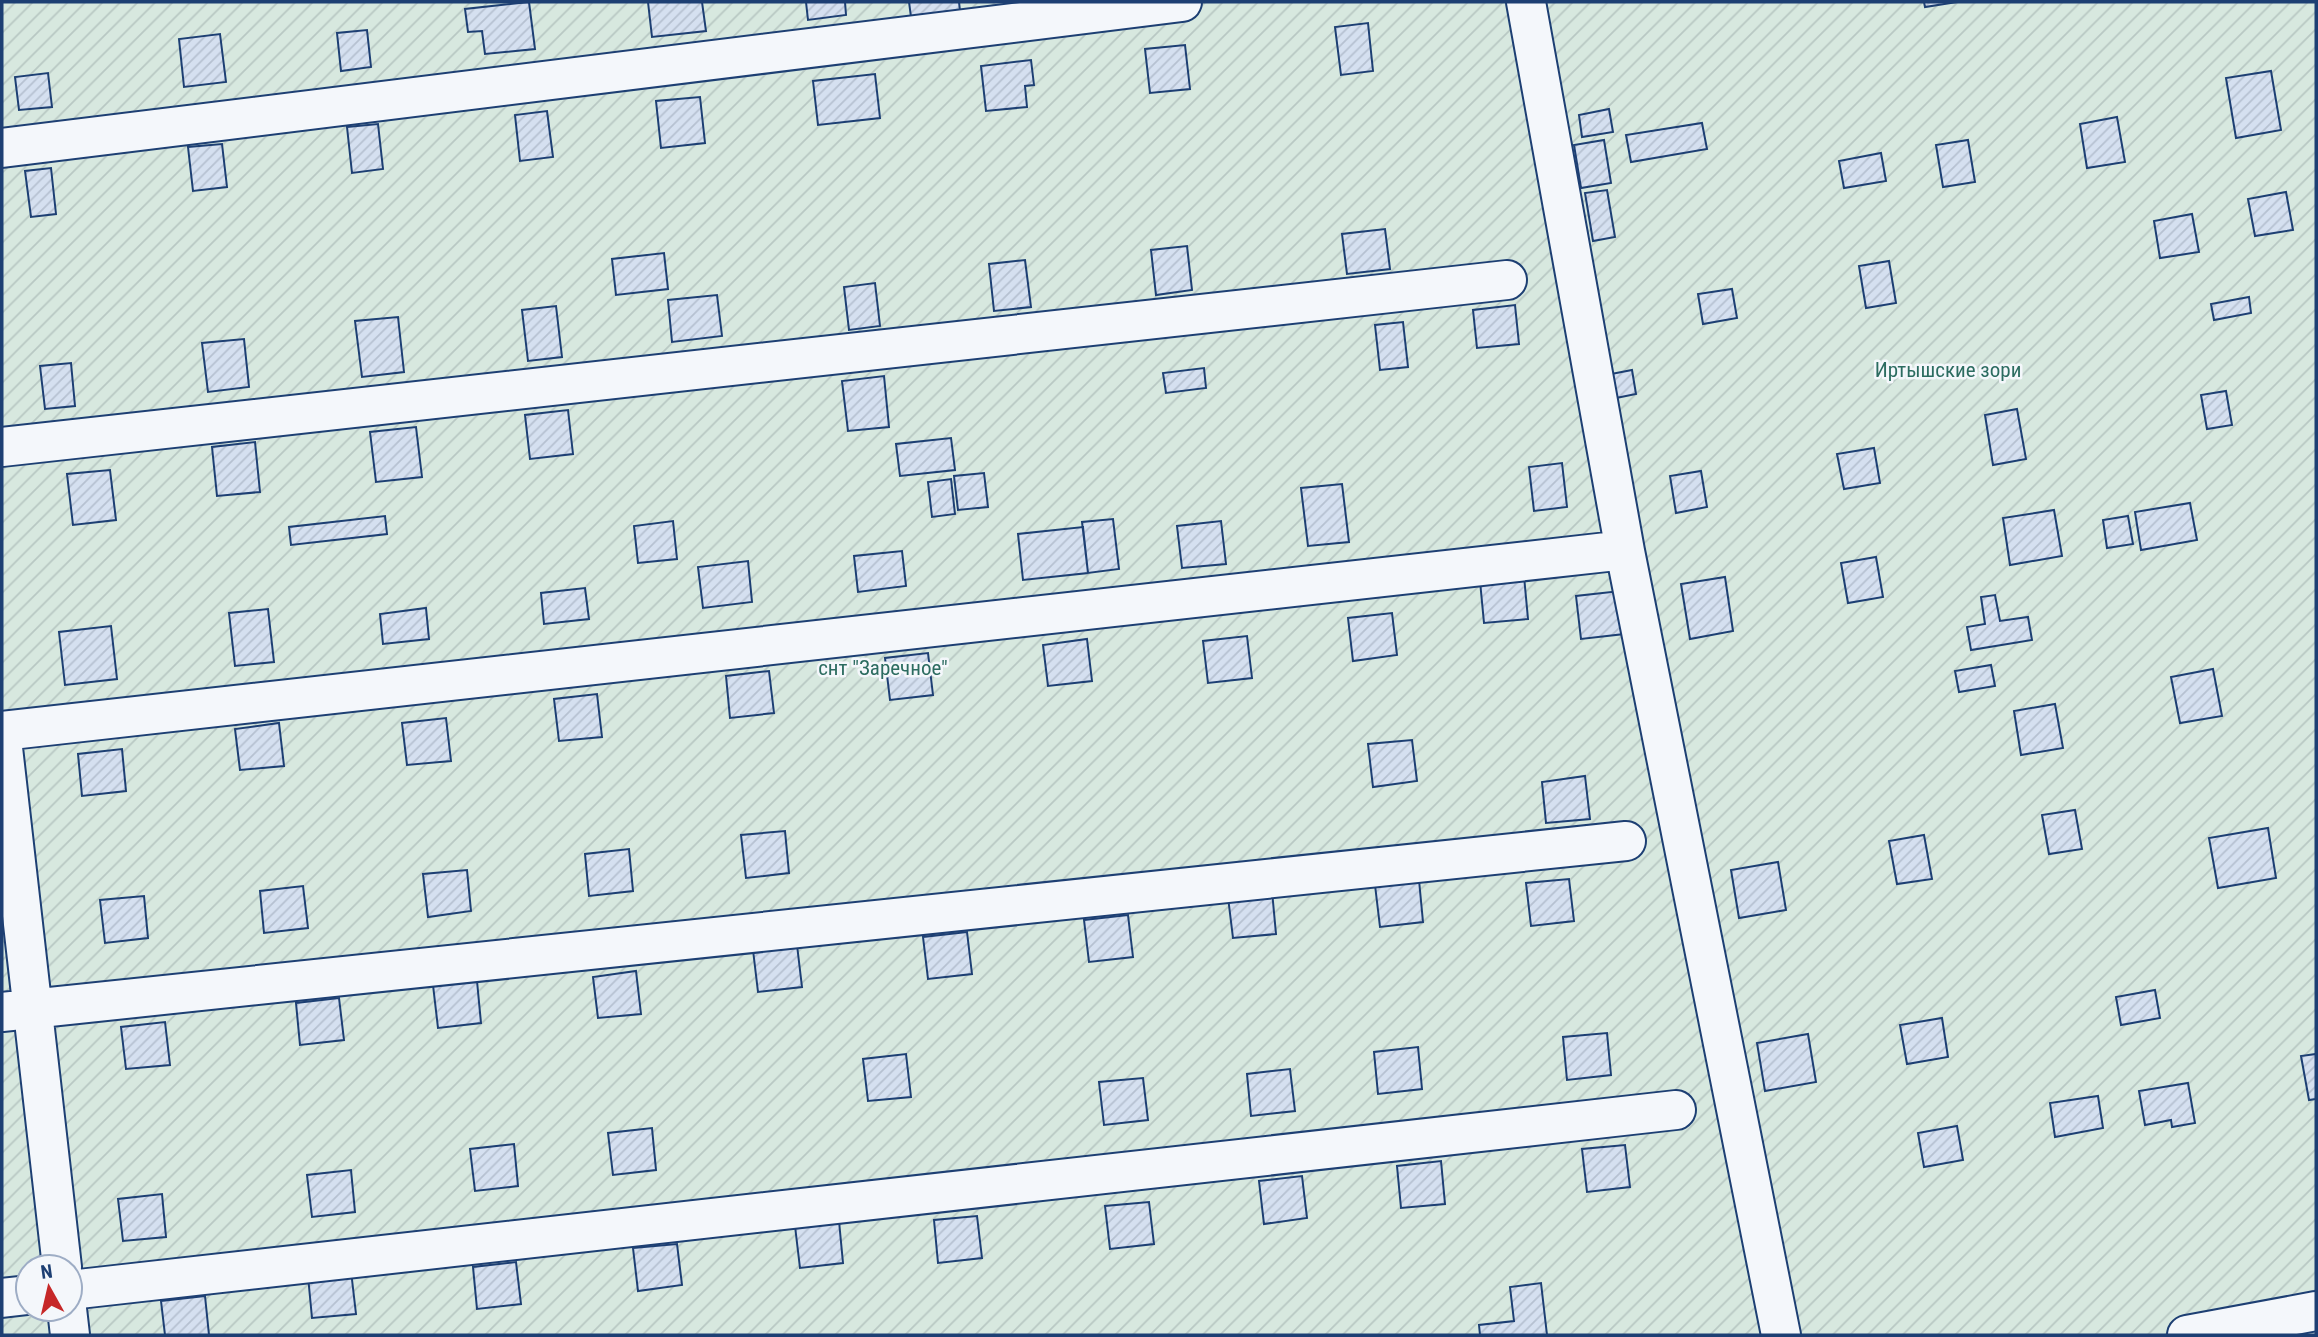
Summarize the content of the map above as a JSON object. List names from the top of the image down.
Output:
{
  "parks": ["Иртышские зори", "снт \"Заречное\""],
  "north": "top"
}
